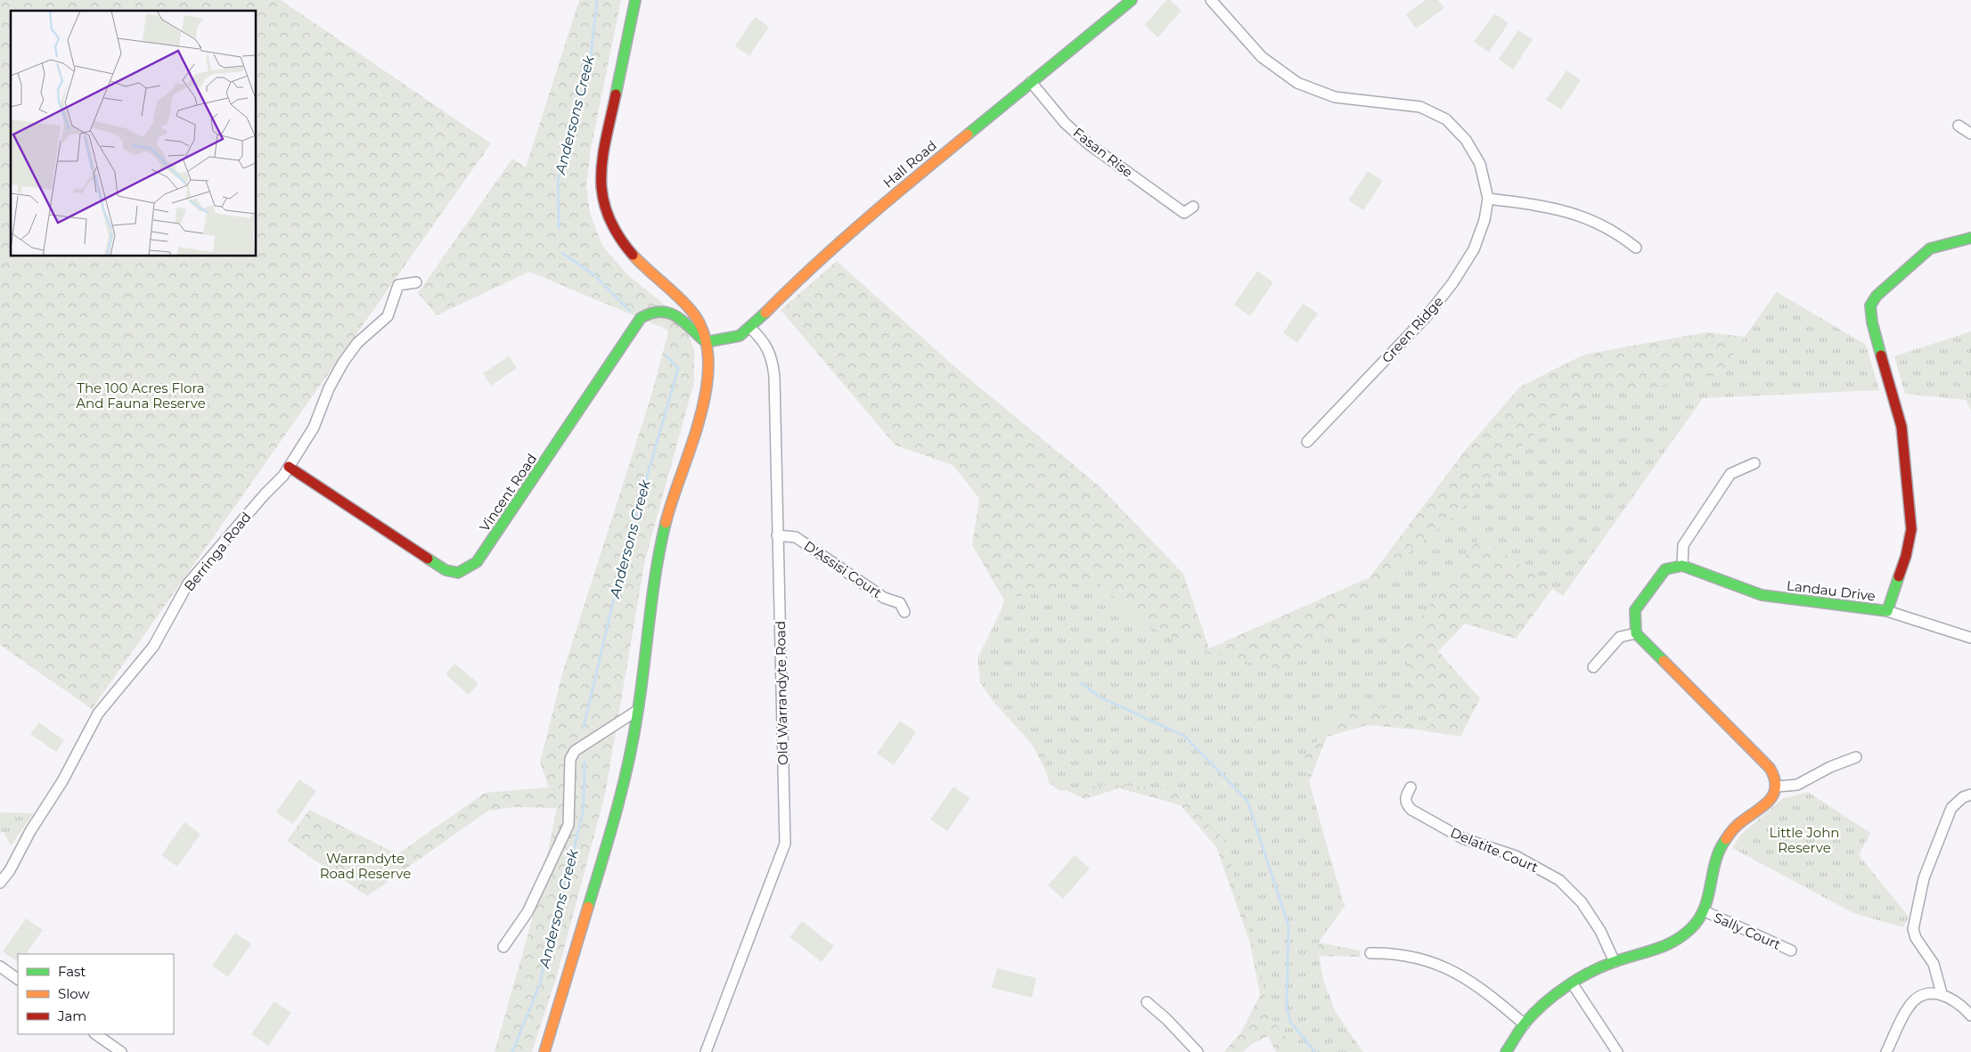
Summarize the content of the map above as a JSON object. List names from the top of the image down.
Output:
{
  "streets": {
    "street": [
      "Fasan Rise",
      "Hall Road",
      "Green Ridge",
      "Vincent Road",
      "Berringa Road",
      "D'Assisi Court",
      "Landau Drive",
      "Old Warrandyte Road",
      "Delatite Court",
      "Sally Court"
    ]
  },
  "crossings": [
    ["Fasan Rise", "Hall Road"],
    ["Hall Road", "Vincent Road"],
    ["Hall Road", "Old Warrandyte Road"],
    ["Vincent Road", "Berringa Road"],
    ["D'Assisi Court", "Old Warrandyte Road"]
  ],
  "water": ["Andersons Creek"],
  "parks": ["The 100 Acres Flora And Fauna Reserve", "Little John Reserve", "Warrandyte Road Reserve"],
  "legend": ["Fast", "Slow", "Jam"]
}
